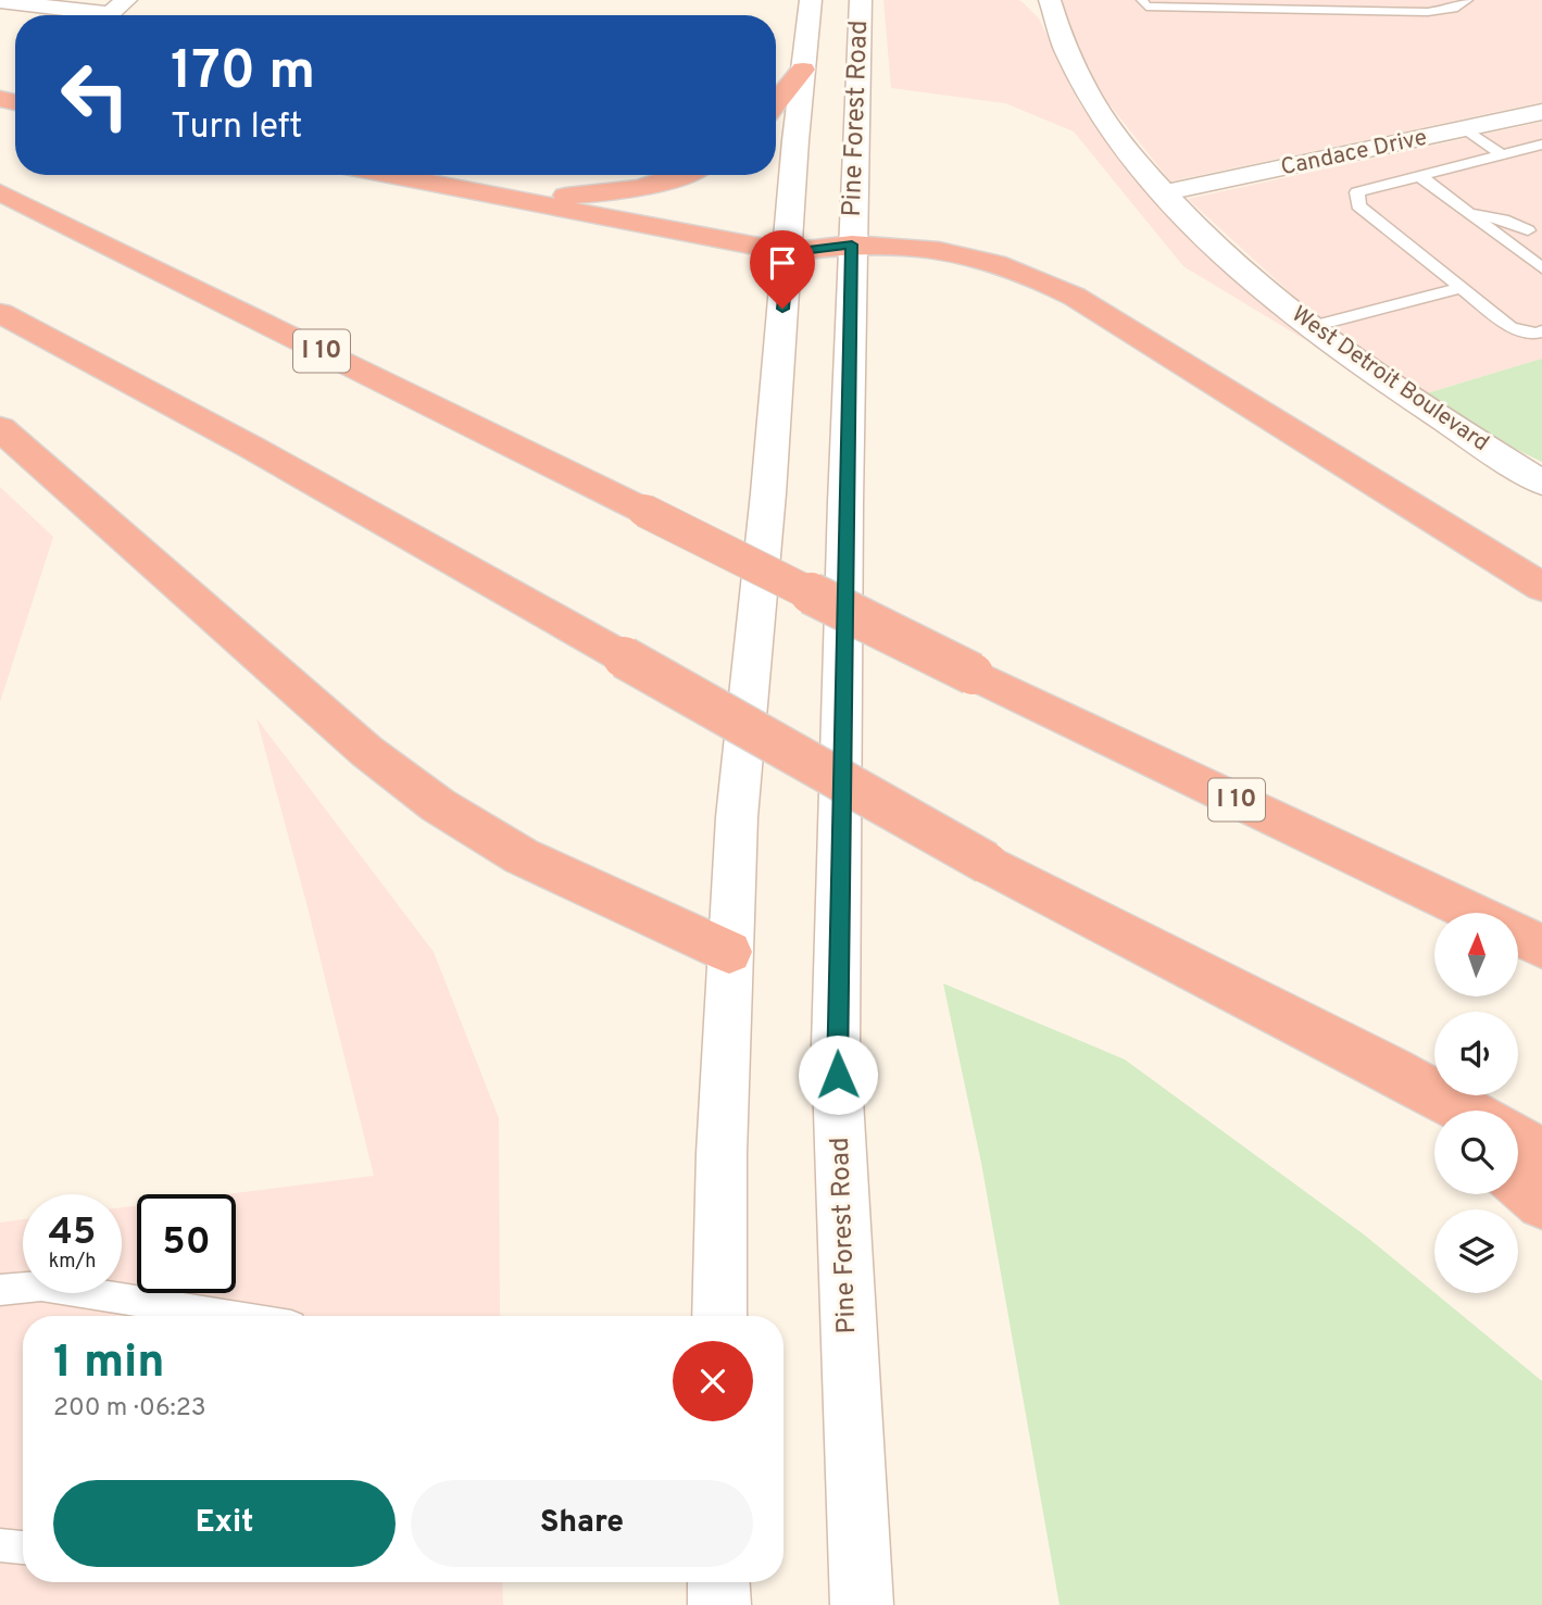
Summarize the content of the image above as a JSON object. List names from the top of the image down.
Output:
{
  "streets": {
    "highway": ["I 10"],
    "main road": ["Pine Forest Road", "Candace Drive", "West Detroit Boulevard"]
  },
  "crossings": [
    ["Candace Drive", "West Detroit Boulevard"]
  ],
  "north": "top",
  "page": {
    "turn": ["170 m", "Turn left"],
    "speed": "45 km/h",
    "limit": "50",
    "heading": ["1 min", "200 m · 06:23"],
    "buttons": ["Exit", "Share"]
  }
}
